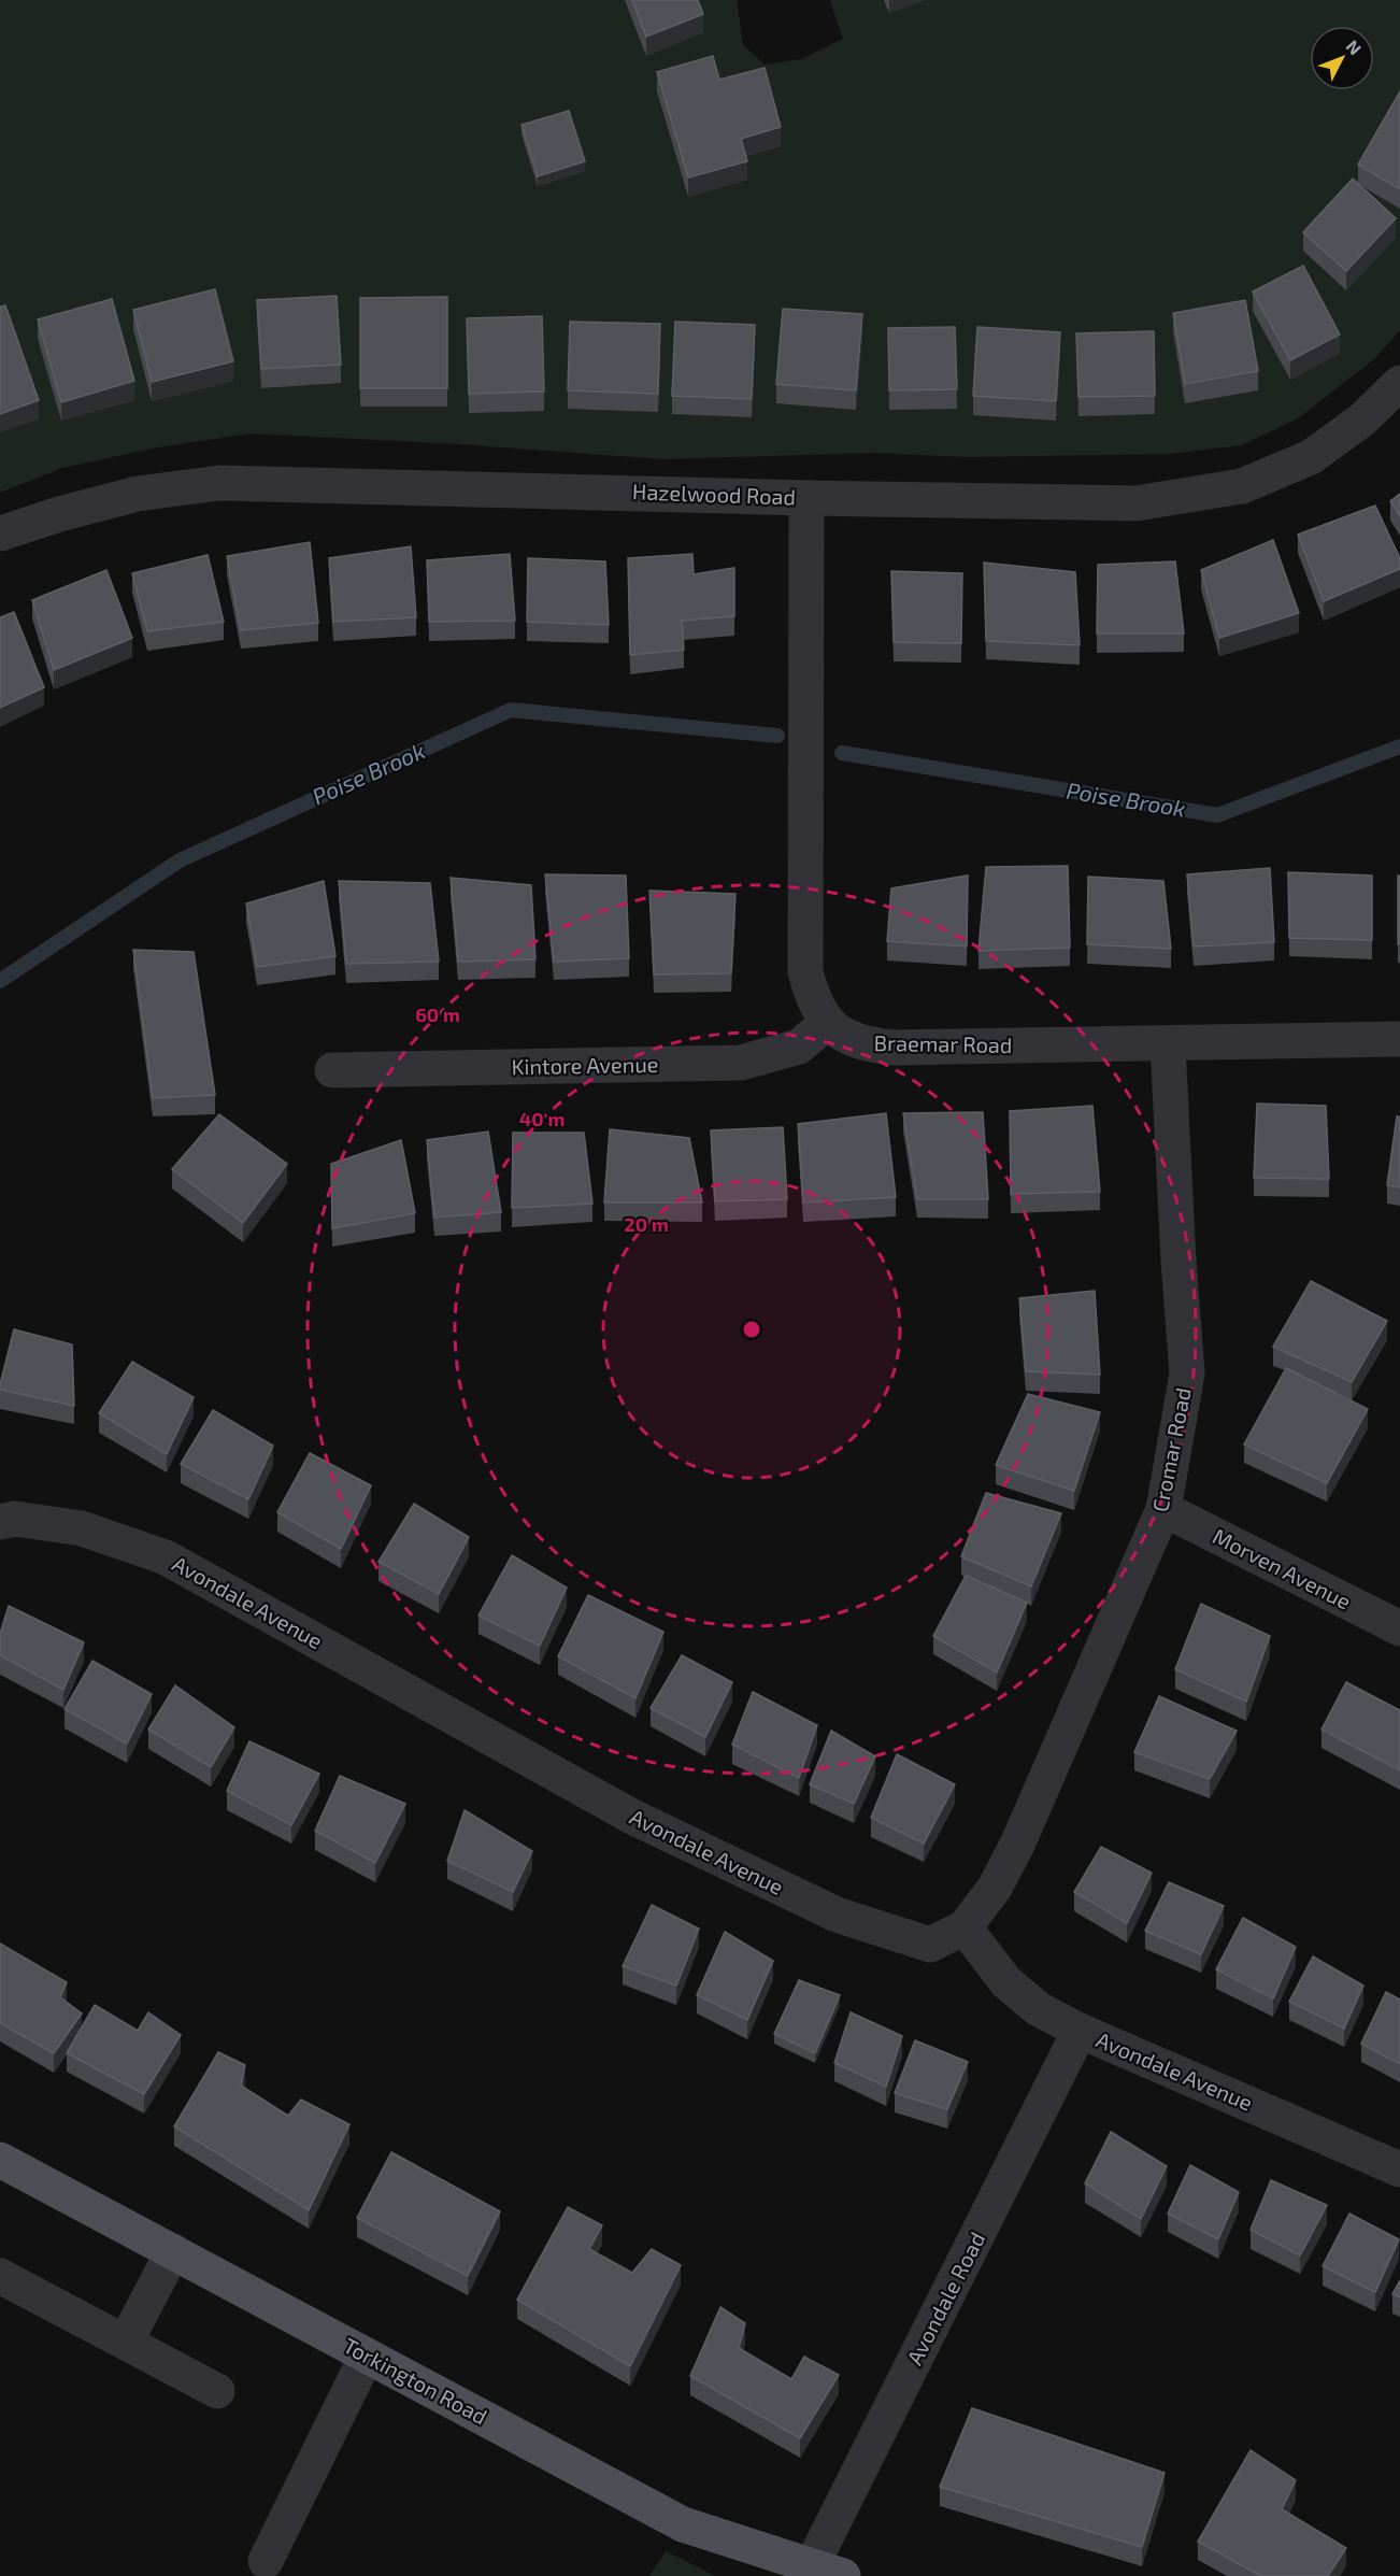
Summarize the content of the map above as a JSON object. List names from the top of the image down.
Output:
{
  "streets": {
    "main road": ["Torkington Road"],
    "street": [
      "Hazelwood Road",
      "Braemar Road",
      "Kintore Avenue",
      "Cromar Road",
      "Morven Avenue",
      "Avondale Avenue",
      "Avondale Road"
    ]
  },
  "crossings": [
    ["Hazelwood Road", "Braemar Road"],
    ["Braemar Road", "Kintore Avenue"],
    ["Braemar Road", "Cromar Road"],
    ["Cromar Road", "Morven Avenue"],
    ["Cromar Road", "Avondale Avenue"],
    ["Avondale Avenue", "Avondale Road"],
    ["Avondale Road", "Torkington Road"]
  ],
  "water": ["Poise Brook"],
  "north": "top right",
  "rings": ["60 m", "40 m", "20 m"]
}
